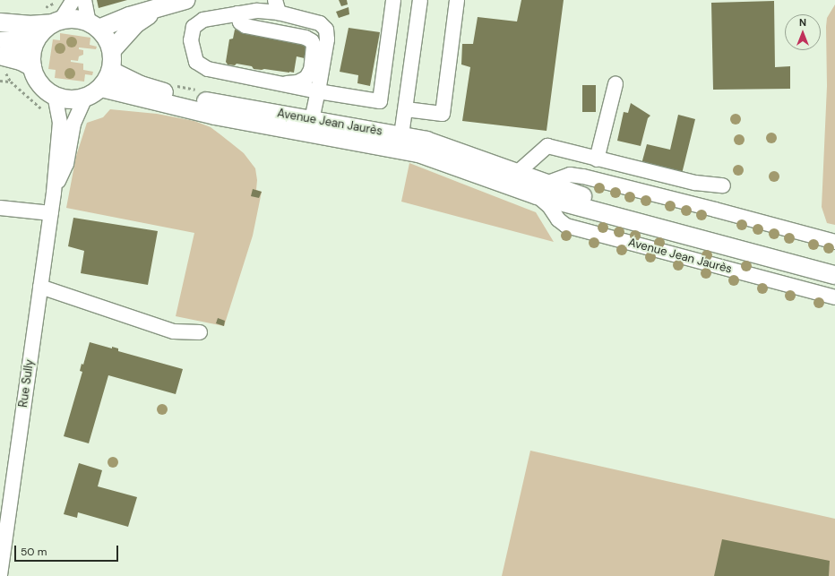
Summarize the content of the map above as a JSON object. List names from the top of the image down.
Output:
{
  "streets": {
    "main road": ["Avenue Jean Jaurès"],
    "street": ["Rue Sully"]
  },
  "crossings": [
    ["Avenue Jean Jaurès", "Rue Sully"]
  ],
  "scale_bar": "50 m",
  "north": "top"
}
